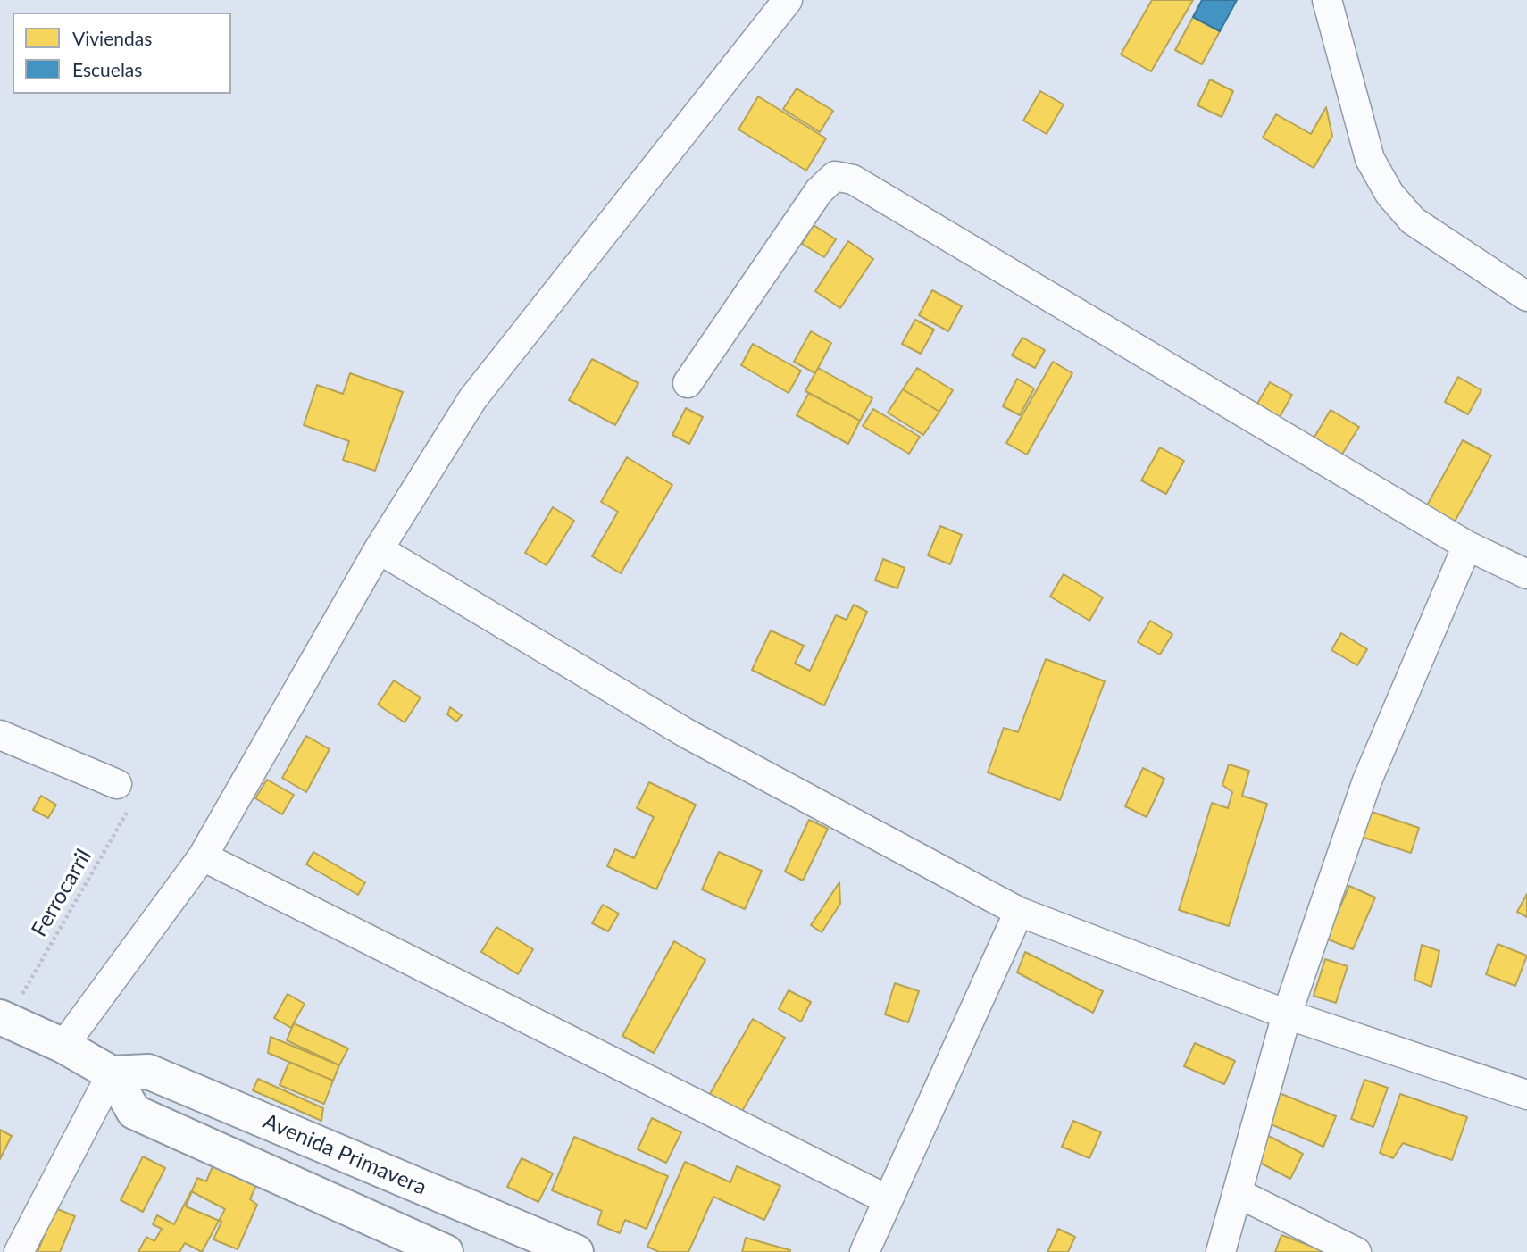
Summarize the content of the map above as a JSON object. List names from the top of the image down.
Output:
{
  "streets": {
    "street": ["Avenida Primavera"],
    "path": ["Ferrocarril"]
  },
  "crossings": [
    ["Ferrocarril", "Avenida Primavera"]
  ],
  "legend": ["Viviendas", "Escuelas"]
}
